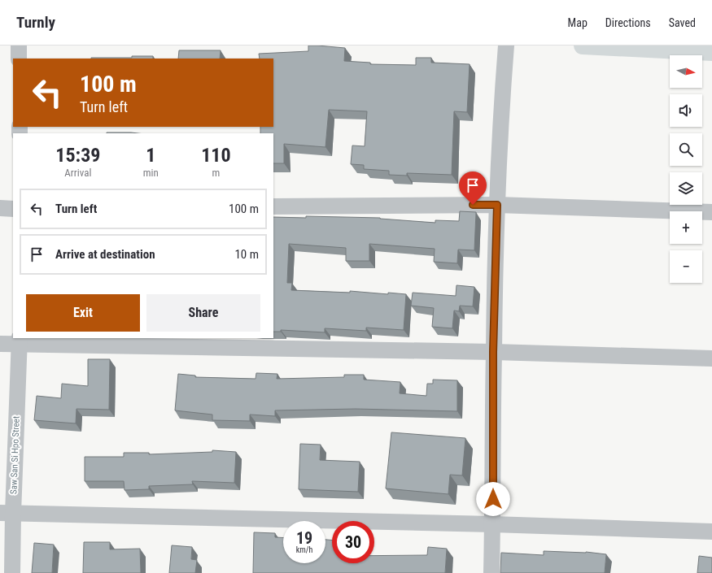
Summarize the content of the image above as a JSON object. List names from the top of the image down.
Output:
{
  "streets": {
    "street": ["Saw San Si Hpo Street"]
  },
  "north": "right",
  "page": {
    "header": "Turnly",
    "nav": ["Map", "Directions", "Saved"],
    "map_buttons": ["+", "−"],
    "turn": ["100 m", "Turn left"],
    "eta": [
      "15:39",
      "Arrival",
      "1",
      "min",
      "110",
      "m"
    ],
    "list": [
      {
        "name": "Turn left",
        "value": "100 m"
      },
      {
        "name": "Arrive at destination",
        "value": "10 m"
      }
    ],
    "buttons": ["Exit", "Share"],
    "speed": "19 km/h",
    "limit": "30"
  }
}
